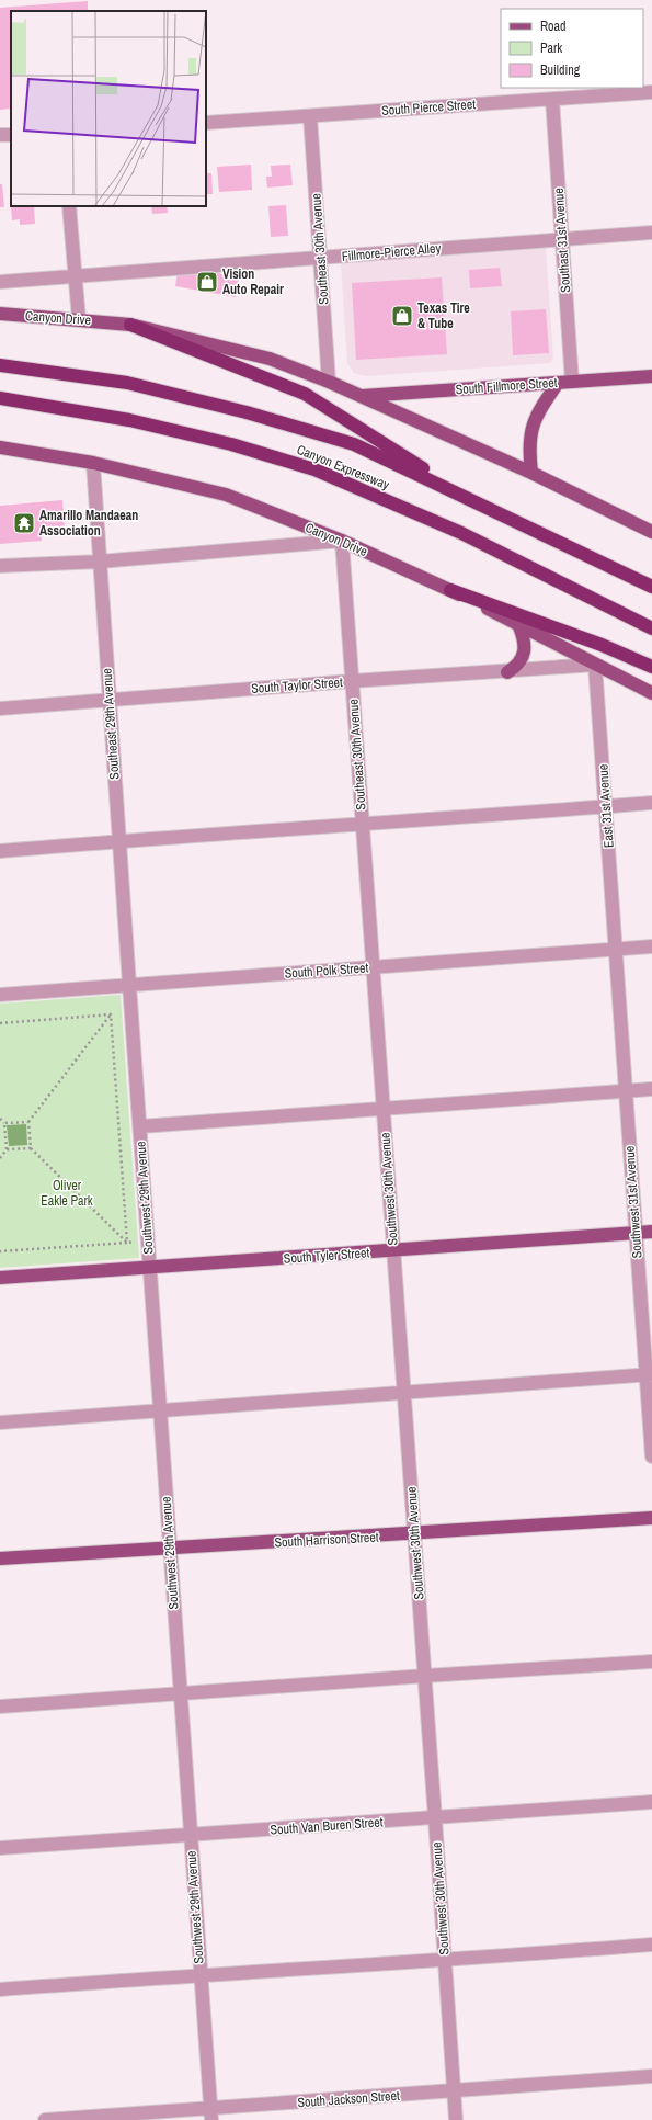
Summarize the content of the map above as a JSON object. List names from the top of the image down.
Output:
{
  "streets": {
    "highway": ["Canyon Expressway"],
    "main road": [
      "Canyon Drive",
      "South Fillmore Street",
      "South Tyler Street",
      "South Harrison Street"
    ],
    "street": [
      "South Pierce Street",
      "Southast 31st Avenue",
      "Southeast 30th Avenue",
      "Fillmore-Pierce Alley",
      "South Taylor Street",
      "Southeast 29th Avenue",
      "East 31st Avenue",
      "South Polk Street",
      "Southwest 30th Avenue",
      "Southwest 29th Avenue",
      "Southwest 31st Avenue",
      "South Van Buren Street",
      "South Jackson Street"
    ]
  },
  "crossings": [
    ["South Pierce Street", "Southast 31st Avenue"],
    ["South Pierce Street", "Southeast 30th Avenue"],
    ["Southast 31st Avenue", "Fillmore-Pierce Alley"],
    ["Southast 31st Avenue", "South Fillmore Street"],
    ["Southeast 30th Avenue", "Fillmore-Pierce Alley"],
    ["Southeast 30th Avenue", "Canyon Drive"],
    ["Southeast 30th Avenue", "South Taylor Street"],
    ["Southeast 30th Avenue", "South Polk Street"],
    ["Southeast 30th Avenue", "Southwest 30th Avenue"],
    ["Canyon Drive", "South Fillmore Street"],
    ["Canyon Drive", "South Taylor Street"],
    ["Canyon Drive", "Southeast 29th Avenue"],
    ["Canyon Drive", "East 31st Avenue"],
    ["South Taylor Street", "Southeast 29th Avenue"],
    ["South Taylor Street", "East 31st Avenue"],
    ["Southeast 29th Avenue", "South Polk Street"],
    ["Southeast 29th Avenue", "Southwest 29th Avenue"],
    ["East 31st Avenue", "South Polk Street"],
    ["East 31st Avenue", "Southwest 31st Avenue"],
    ["South Polk Street", "Southwest 30th Avenue"],
    ["South Polk Street", "Southwest 29th Avenue"],
    ["South Polk Street", "Southwest 31st Avenue"],
    ["Southwest 30th Avenue", "South Tyler Street"],
    ["Southwest 30th Avenue", "South Harrison Street"],
    ["Southwest 30th Avenue", "South Van Buren Street"],
    ["Southwest 30th Avenue", "South Jackson Street"],
    ["Southwest 29th Avenue", "South Tyler Street"],
    ["Southwest 29th Avenue", "South Harrison Street"],
    ["Southwest 29th Avenue", "South Van Buren Street"],
    ["Southwest 29th Avenue", "South Jackson Street"],
    ["Southwest 31st Avenue", "South Tyler Street"]
  ],
  "parks": ["Oliver Eakle Park"],
  "places": {
    "shop": ["Vision Auto Repair", "Texas Tire & Tube"],
    "temple": ["Amarillo Mandaean Association"]
  },
  "legend": ["Road", "Park", "Building"]
}
